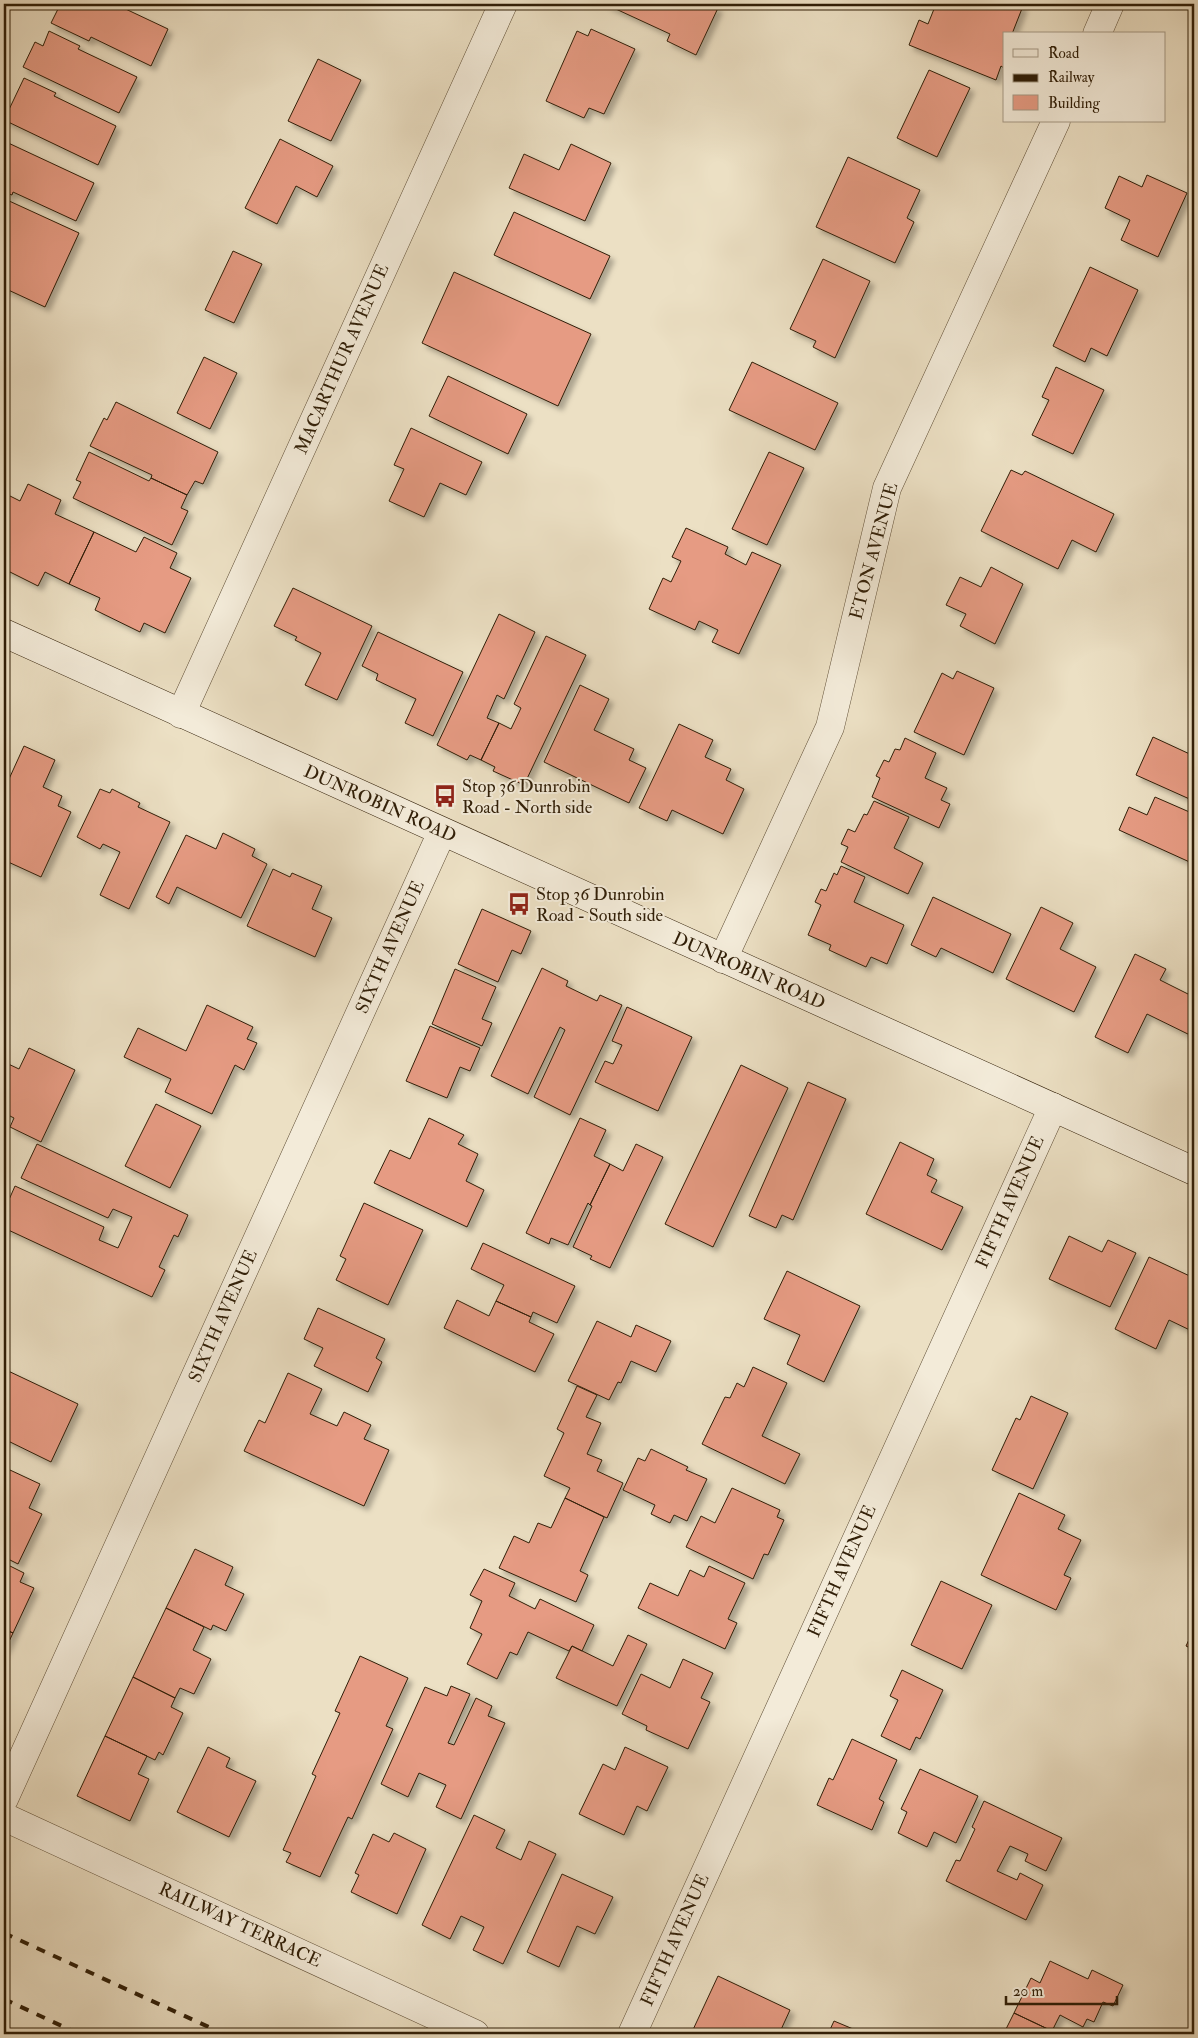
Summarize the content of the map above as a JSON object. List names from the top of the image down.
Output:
{
  "streets": {
    "street": [
      "MACARTHUR AVENUE",
      "ETON AVENUE",
      "DUNROBIN ROAD",
      "SIXTH AVENUE",
      "FIFTH AVENUE",
      "RAILWAY TERRACE"
    ]
  },
  "crossings": [
    ["MACARTHUR AVENUE", "DUNROBIN ROAD"],
    ["ETON AVENUE", "DUNROBIN ROAD"],
    ["DUNROBIN ROAD", "SIXTH AVENUE"],
    ["DUNROBIN ROAD", "FIFTH AVENUE"]
  ],
  "places": {
    "bus stop": ["Stop 36 Dunrobin Road - North side", "Stop 36 Dunrobin Road - South side"]
  },
  "legend": ["Road", "Railway", "Building"],
  "scale_bar": "20 m"
}
